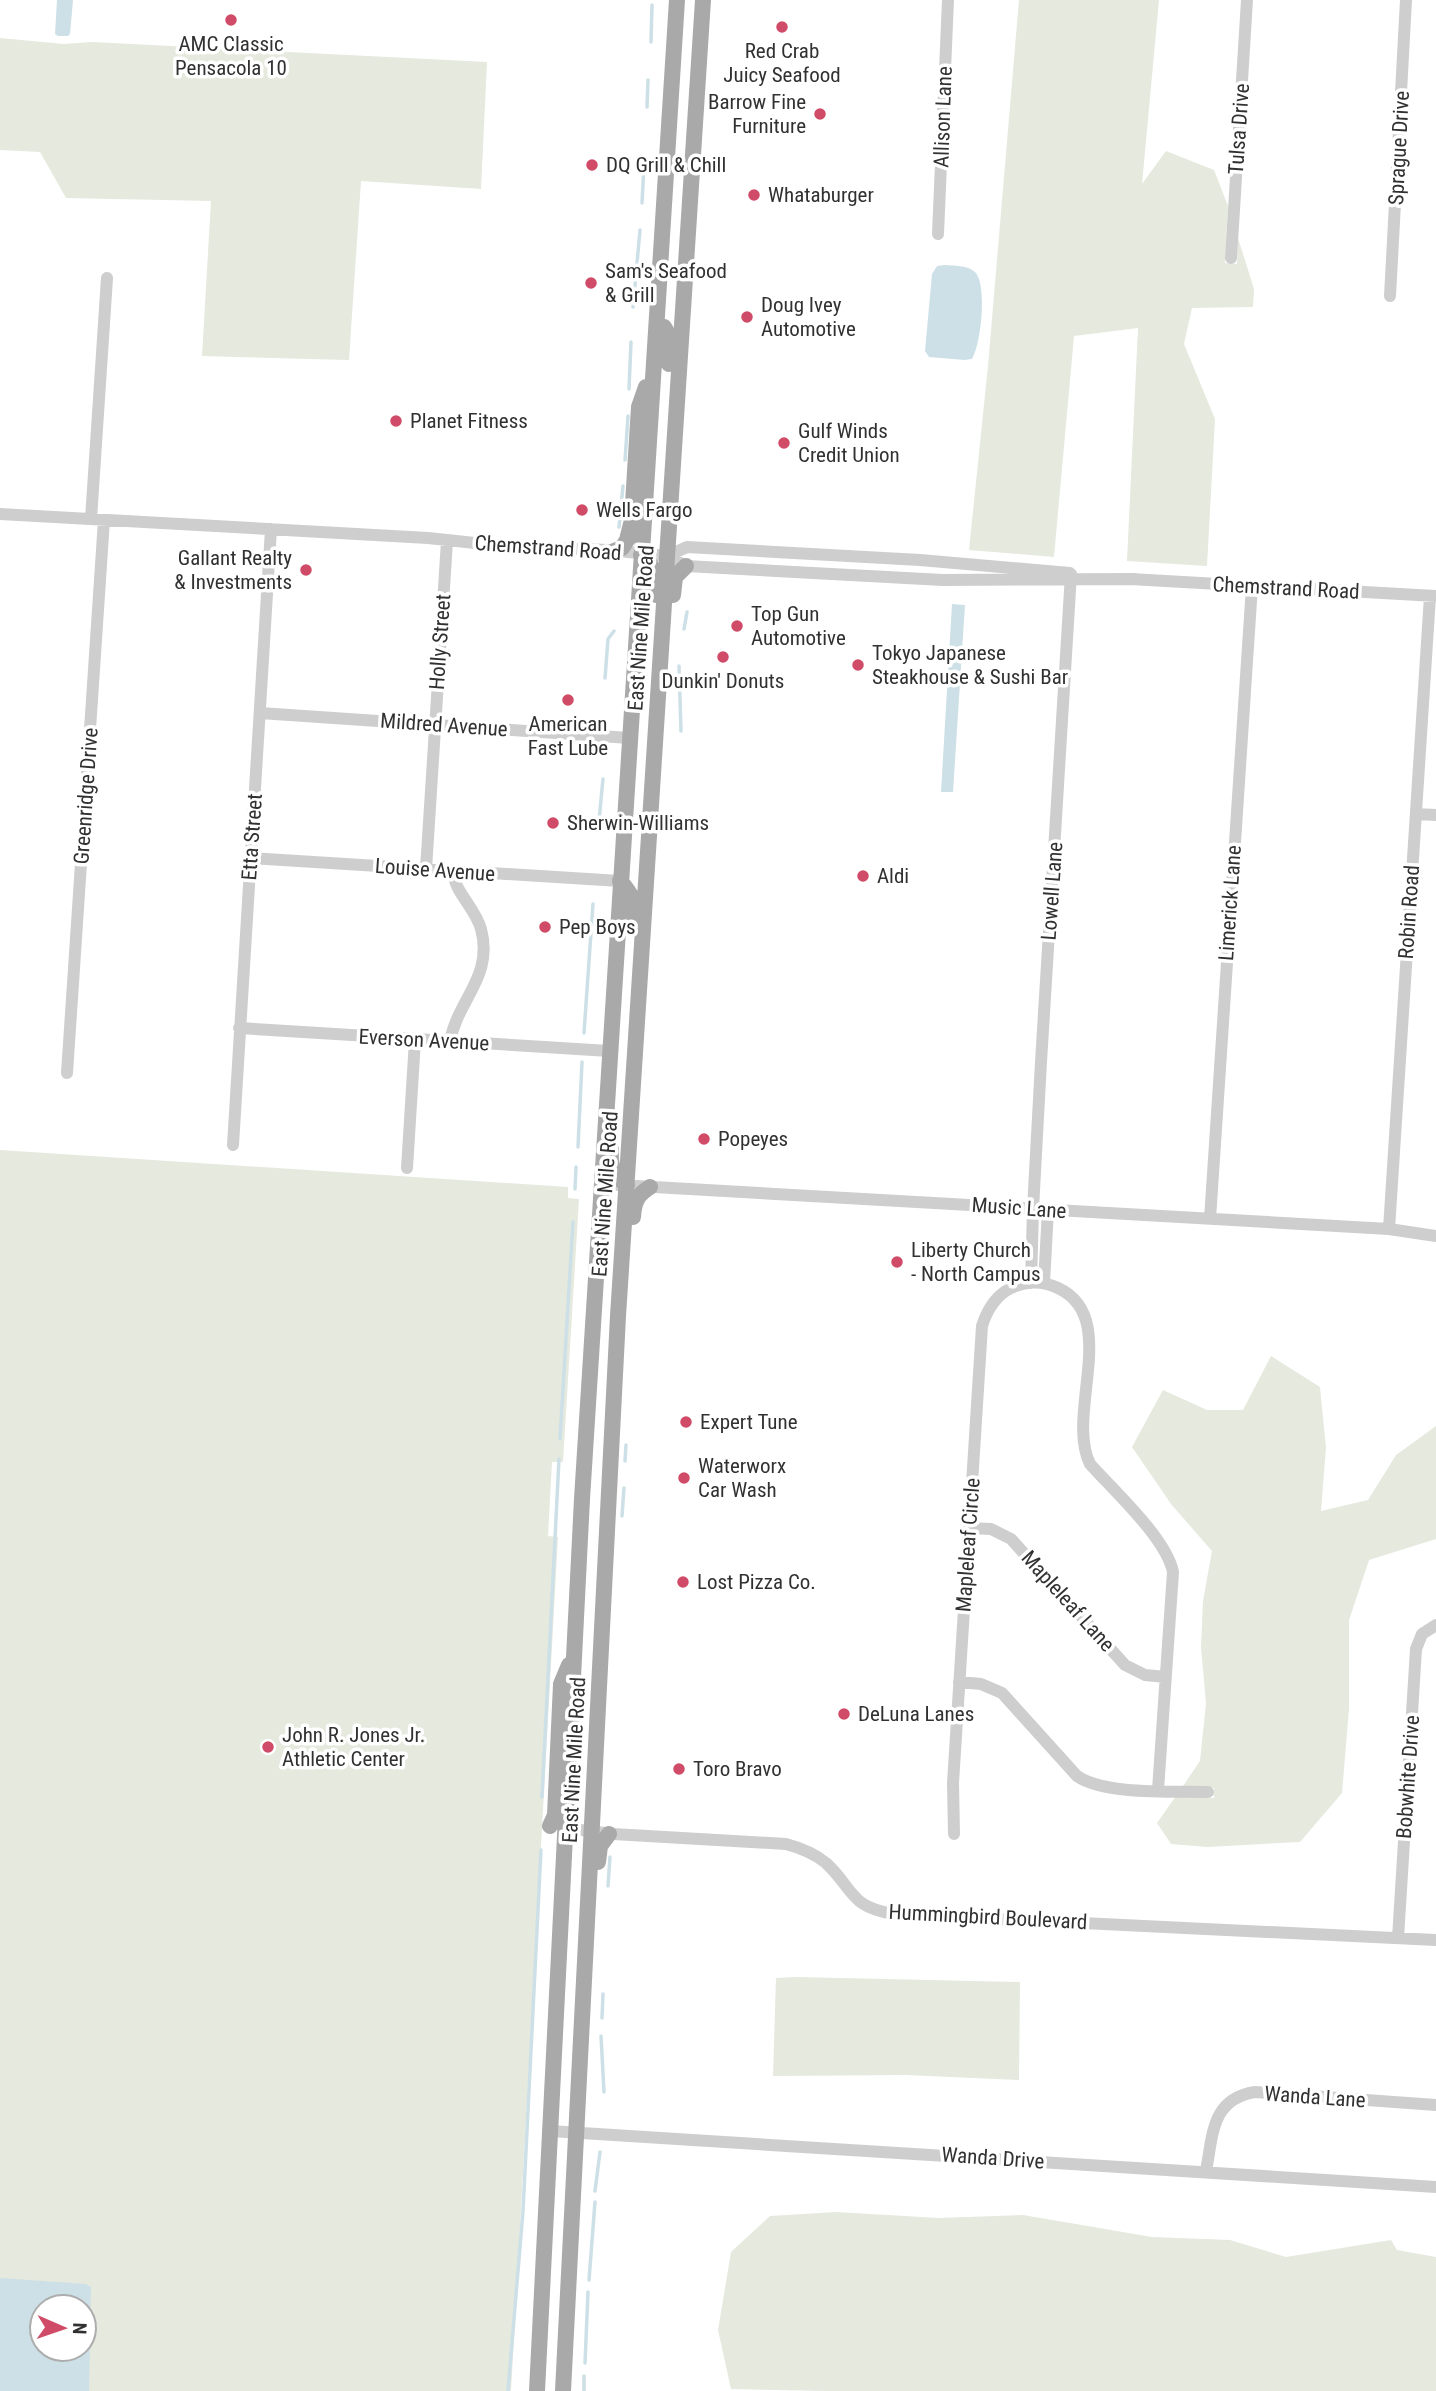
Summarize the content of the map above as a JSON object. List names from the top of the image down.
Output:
{
  "streets": {
    "main road": ["East Nine Mile Road"],
    "street": [
      "Allison Lane",
      "Tulsa Drive",
      "Sprague Drive",
      "Chemstrand Road",
      "Holly Street",
      "Mildred Avenue",
      "Greenridge Drive",
      "Etta Street",
      "Louise Avenue",
      "Lowell Lane",
      "Limerick Lane",
      "Robin Road",
      "Everson Avenue",
      "Music Lane",
      "Mapleleaf Circle",
      "Mapleleaf Lane",
      "Bobwhite Drive",
      "Hummingbird Boulevard",
      "Wanda Lane",
      "Wanda Drive"
    ]
  },
  "crossings": [
    ["Chemstrand Road", "East Nine Mile Road"],
    ["Chemstrand Road", "Holly Street"],
    ["Chemstrand Road", "Greenridge Drive"],
    ["Chemstrand Road", "Etta Street"],
    ["Chemstrand Road", "Lowell Lane"],
    ["Chemstrand Road", "Limerick Lane"],
    ["Chemstrand Road", "Robin Road"],
    ["East Nine Mile Road", "Mildred Avenue"],
    ["East Nine Mile Road", "Louise Avenue"],
    ["East Nine Mile Road", "Everson Avenue"],
    ["East Nine Mile Road", "Music Lane"],
    ["East Nine Mile Road", "Hummingbird Boulevard"],
    ["East Nine Mile Road", "Wanda Drive"],
    ["Holly Street", "Mildred Avenue"],
    ["Holly Street", "Louise Avenue"],
    ["Mildred Avenue", "Etta Street"],
    ["Etta Street", "Louise Avenue"],
    ["Etta Street", "Everson Avenue"],
    ["Lowell Lane", "Music Lane"],
    ["Limerick Lane", "Music Lane"],
    ["Robin Road", "Music Lane"],
    ["Mapleleaf Circle", "Mapleleaf Lane"],
    ["Bobwhite Drive", "Hummingbird Boulevard"],
    ["Wanda Lane", "Wanda Drive"]
  ],
  "places": [
    "AMC Classic Pensacola 10",
    "Red Crab Juicy Seafood",
    "Barrow Fine Furniture",
    "DQ Grill & Chill",
    "Whataburger",
    "Sam's Seafood & Grill",
    "Doug Ivey Automotive",
    "Planet Fitness",
    "Gulf Winds Credit Union",
    "Wells Fargo",
    "Gallant Realty & Investments",
    "Top Gun Automotive",
    "Dunkin' Donuts",
    "Tokyo Japanese Steakhouse & Sushi Bar",
    "American Fast Lube",
    "Sherwin-Williams",
    "Aldi",
    "Pep Boys",
    "Popeyes",
    "Liberty Church - North Campus",
    "Expert Tune",
    "Waterworx Car Wash",
    "Lost Pizza Co.",
    "DeLuna Lanes",
    "John R. Jones Jr. Athletic Center",
    "Toro Bravo"
  ],
  "north": "right"
}
